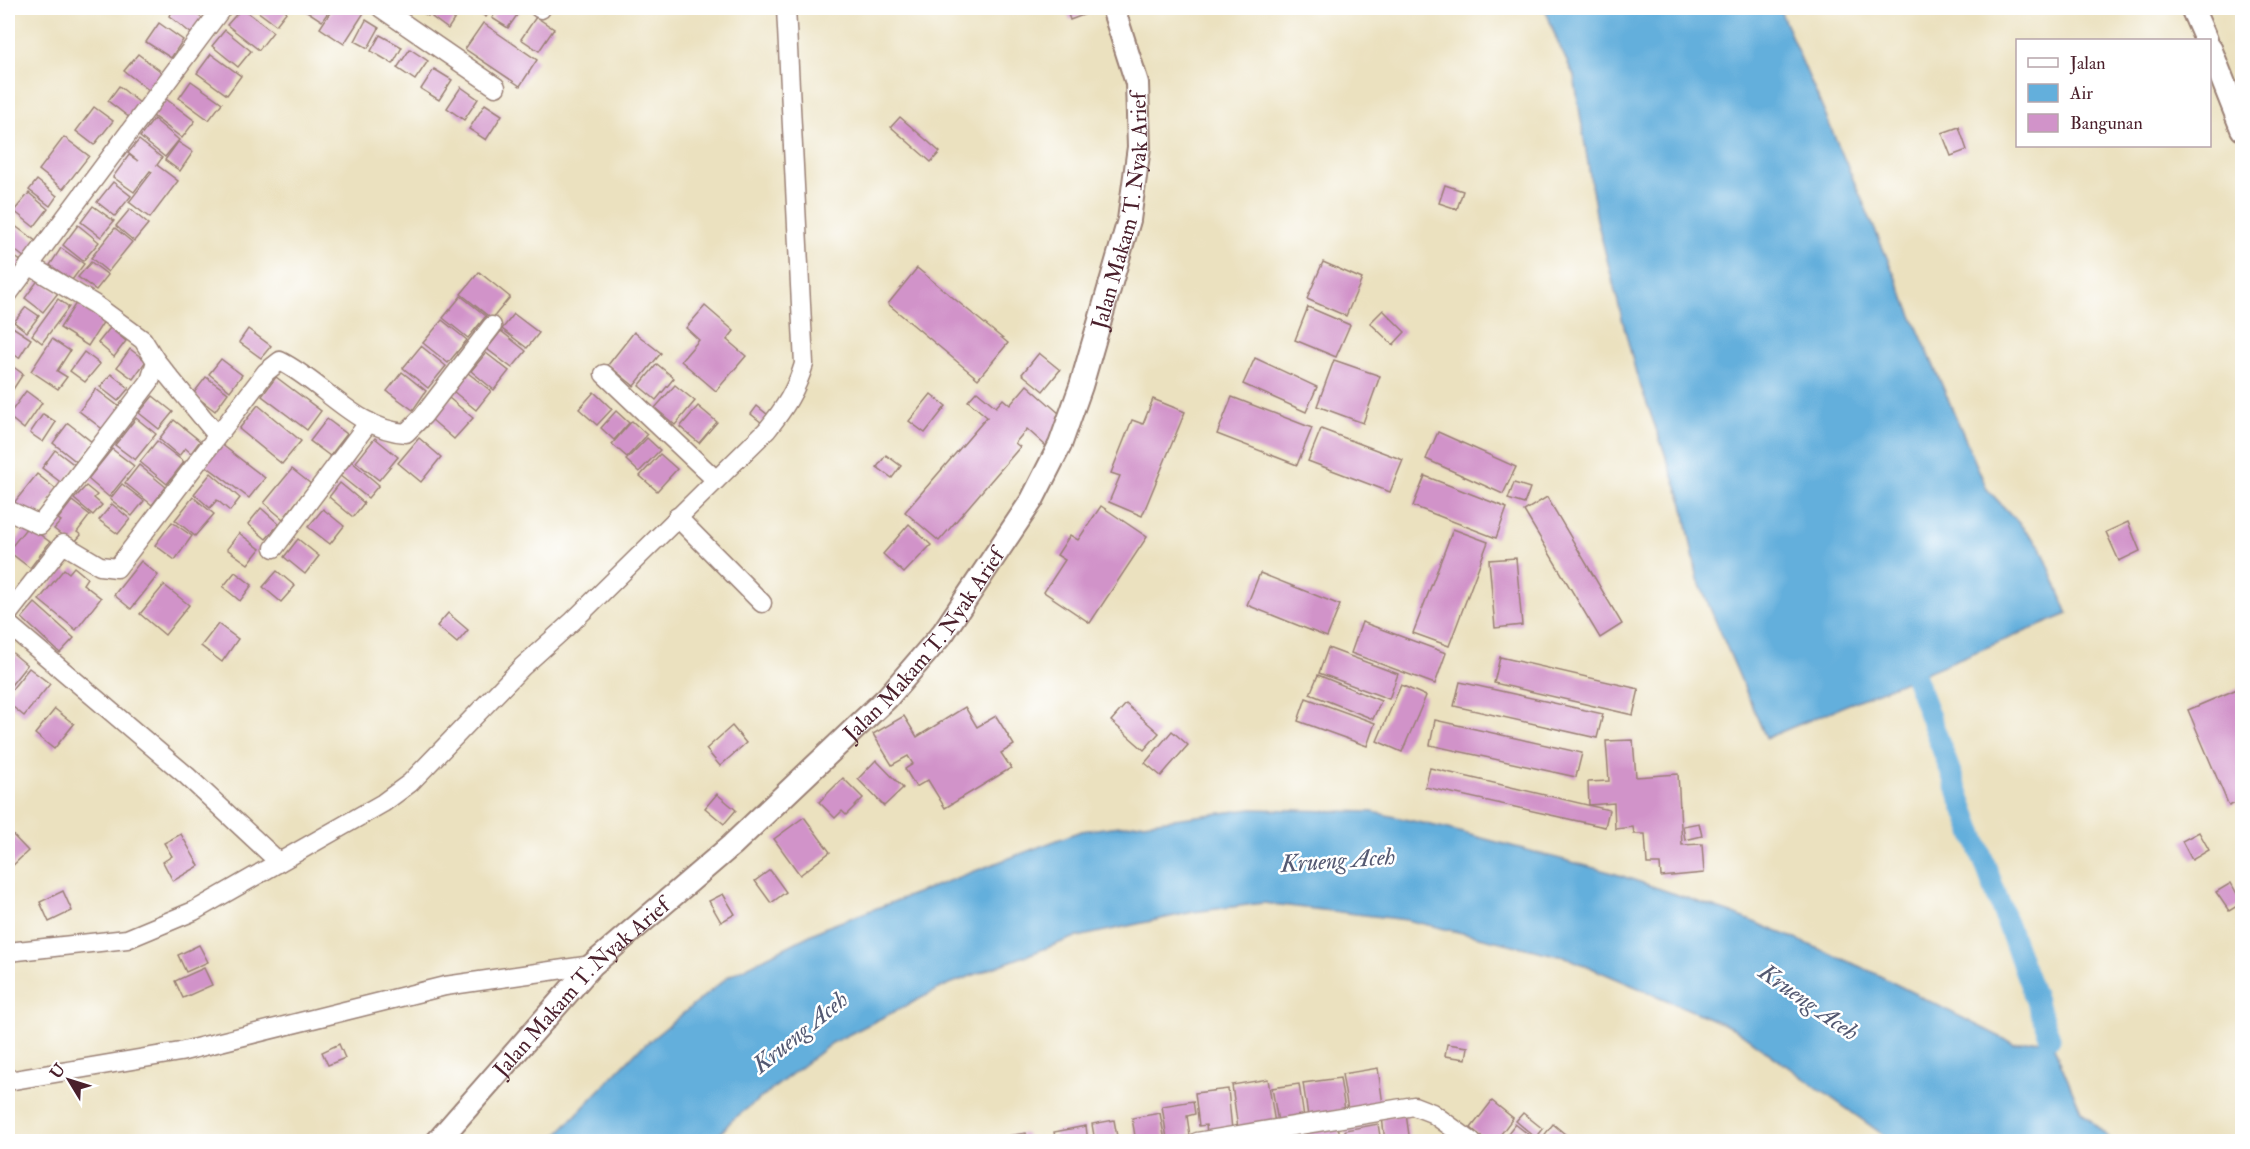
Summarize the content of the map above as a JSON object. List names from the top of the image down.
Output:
{
  "streets": {
    "street": ["Jalan Makam T. Nyak Arief"]
  },
  "water": ["Krueng Aceh"],
  "legend": ["Jalan", "Air", "Bangunan"],
  "north": "top left"
}
